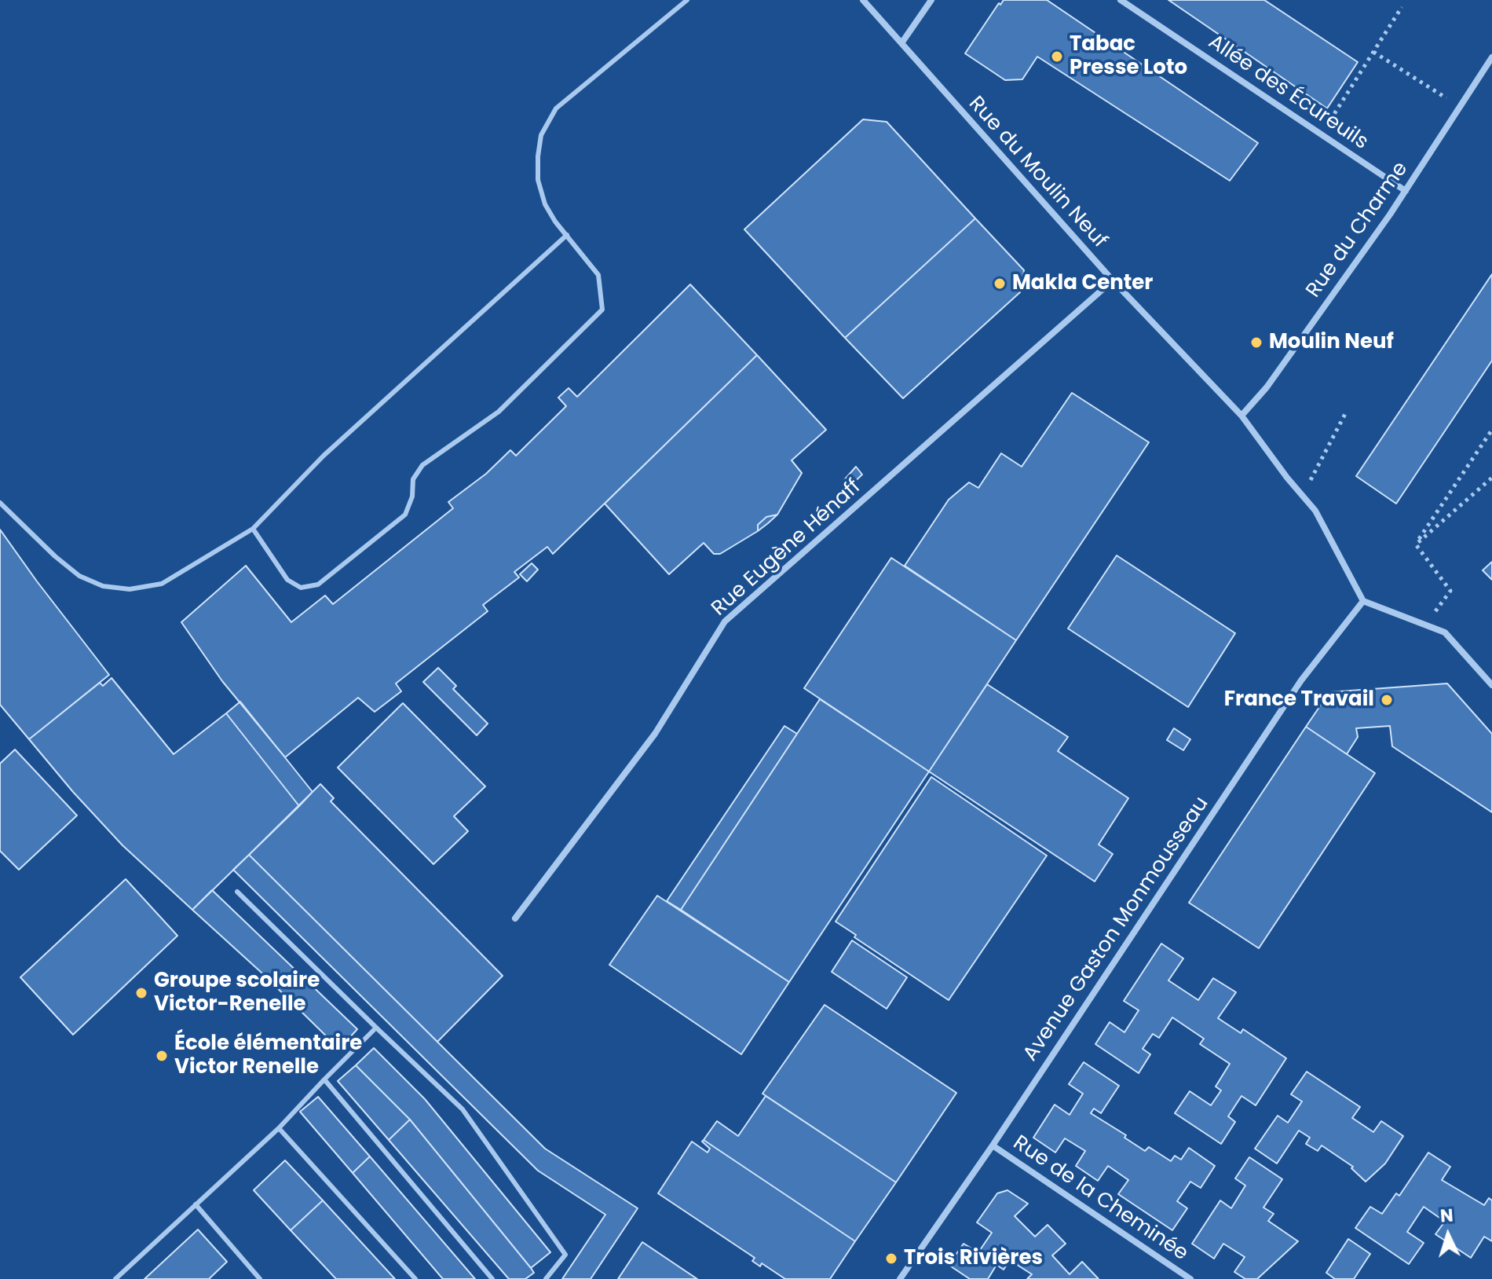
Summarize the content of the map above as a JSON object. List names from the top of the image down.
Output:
{
  "streets": {
    "street": [
      "Allée des Écureuils",
      "Rue du Moulin Neuf",
      "Rue du Charme",
      "Rue Eugène Hénaff",
      "Avenue Gaston Monmousseau",
      "Rue de la Cheminée"
    ]
  },
  "crossings": [
    ["Allée des Écureuils", "Rue du Charme"],
    ["Rue du Moulin Neuf", "Rue du Charme"],
    ["Rue du Moulin Neuf", "Rue Eugène Hénaff"],
    ["Rue du Moulin Neuf", "Avenue Gaston Monmousseau"],
    ["Avenue Gaston Monmousseau", "Rue de la Cheminée"]
  ],
  "places": [
    "Tabac Presse Loto",
    "Makla Center",
    "Moulin Neuf",
    "France Travail",
    "Groupe scolaire Victor-Renelle",
    "École élémentaire Victor Renelle",
    "Trois Rivières"
  ],
  "north": "top"
}
